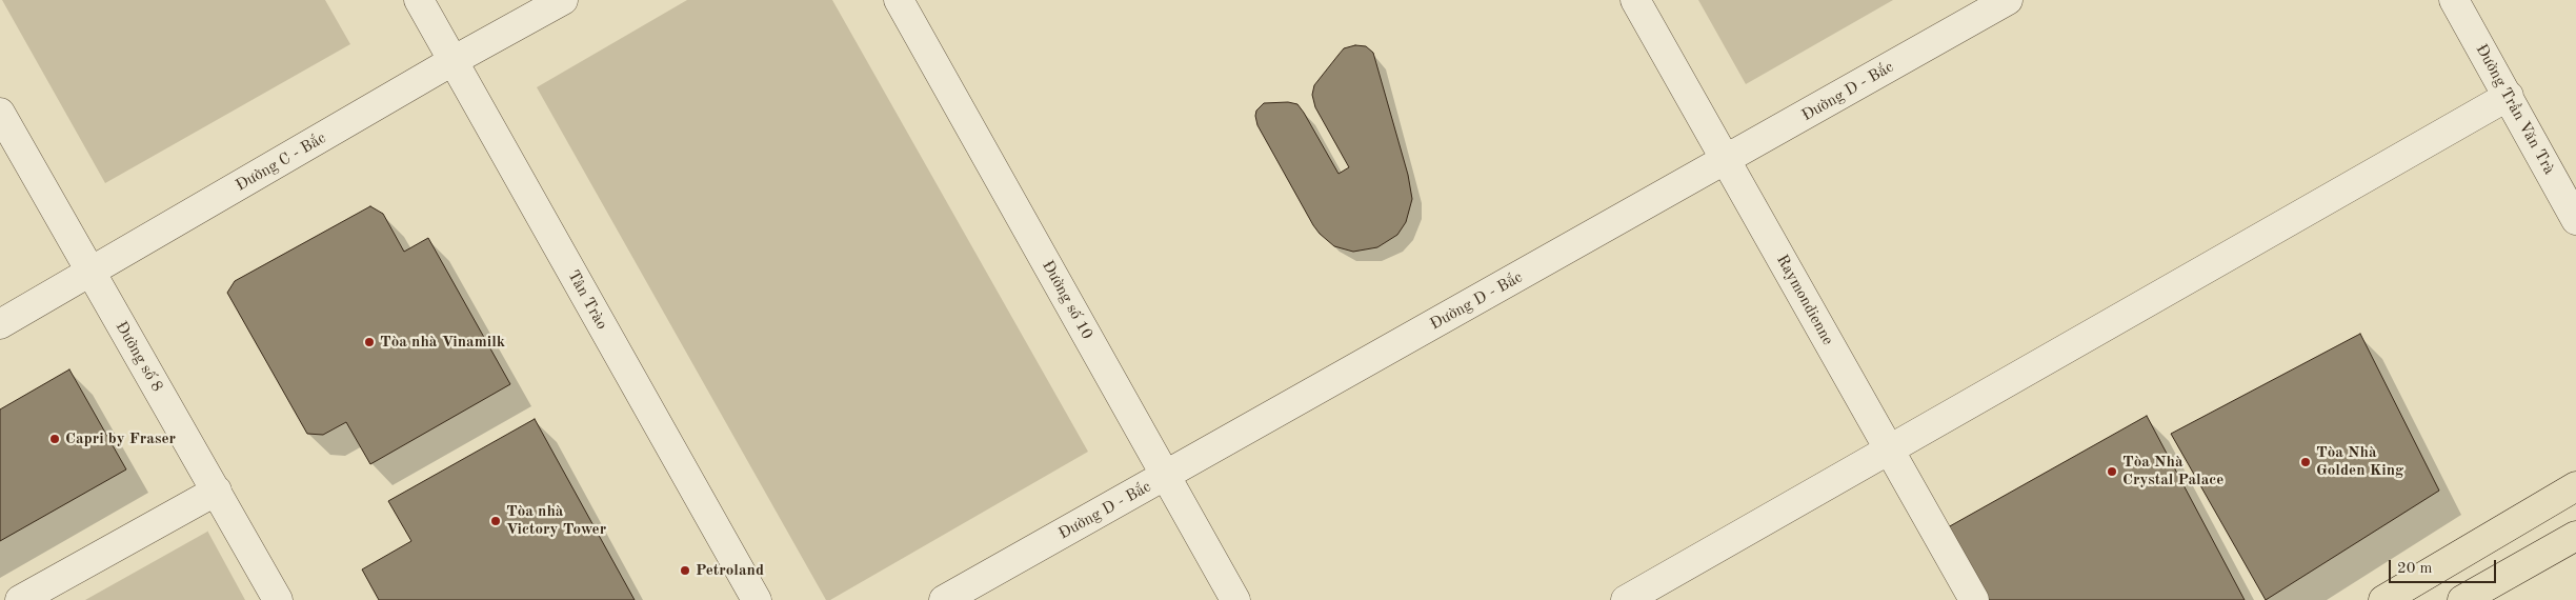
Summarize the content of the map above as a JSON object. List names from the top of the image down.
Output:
{
  "streets": {
    "street": [
      "Đường D - Bắc",
      "Đường Trần Văn Trà",
      "Đường C - Bắc",
      "Tân Trào",
      "Đường số 10",
      "Raymondienne",
      "Đường số 8"
    ]
  },
  "crossings": [
    ["Đường D - Bắc", "Đường số 10"],
    ["Đường D - Bắc", "Raymondienne"],
    ["Đường C - Bắc", "Tân Trào"],
    ["Đường C - Bắc", "Đường số 8"]
  ],
  "places": [
    "Tòa nhà Vinamilk",
    "Capri by Fraser",
    "Tòa Nhà Golden King",
    "Tòa Nhà Crystal Palace",
    "Tòa nhà Victory Tower",
    "Petroland"
  ],
  "scale_bar": "20 m"
}
